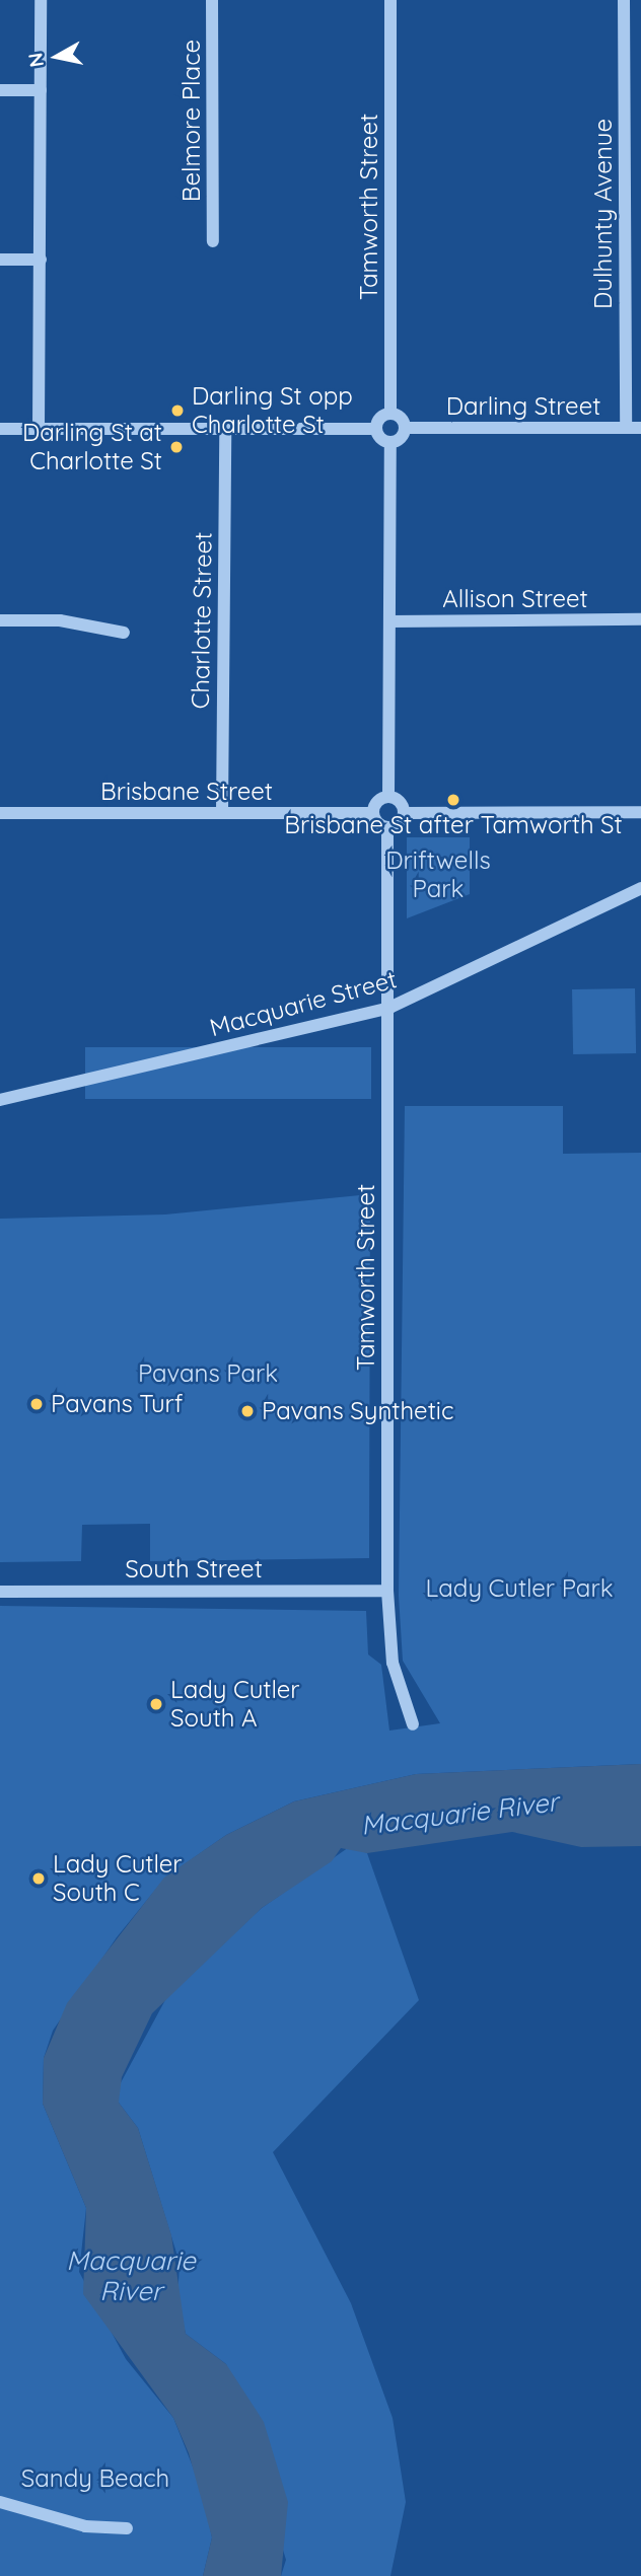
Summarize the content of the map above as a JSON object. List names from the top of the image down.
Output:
{
  "streets": {
    "street": [
      "Belmore Place",
      "Tamworth Street",
      "Dulhunty Avenue",
      "Darling Street",
      "Allison Street",
      "Charlotte Street",
      "Brisbane Street",
      "Macquarie Street",
      "South Street"
    ]
  },
  "crossings": [
    ["Tamworth Street", "Macquarie Street"],
    ["Tamworth Street", "South Street"],
    ["Dulhunty Avenue", "Darling Street"],
    ["Charlotte Street", "Brisbane Street"]
  ],
  "water": ["Macquarie River"],
  "parks": [
    "Driftwells Park",
    "Pavans Park",
    "Lady Cutler Park",
    "Sandy Beach"
  ],
  "places": [
    "Darling St opp Charlotte St",
    "Darling St at Charlotte St",
    "Brisbane St after Tamworth St",
    "Pavans Turf",
    "Pavans Synthetic",
    "Lady Cutler South A",
    "Lady Cutler South C"
  ],
  "north": "left"
}
